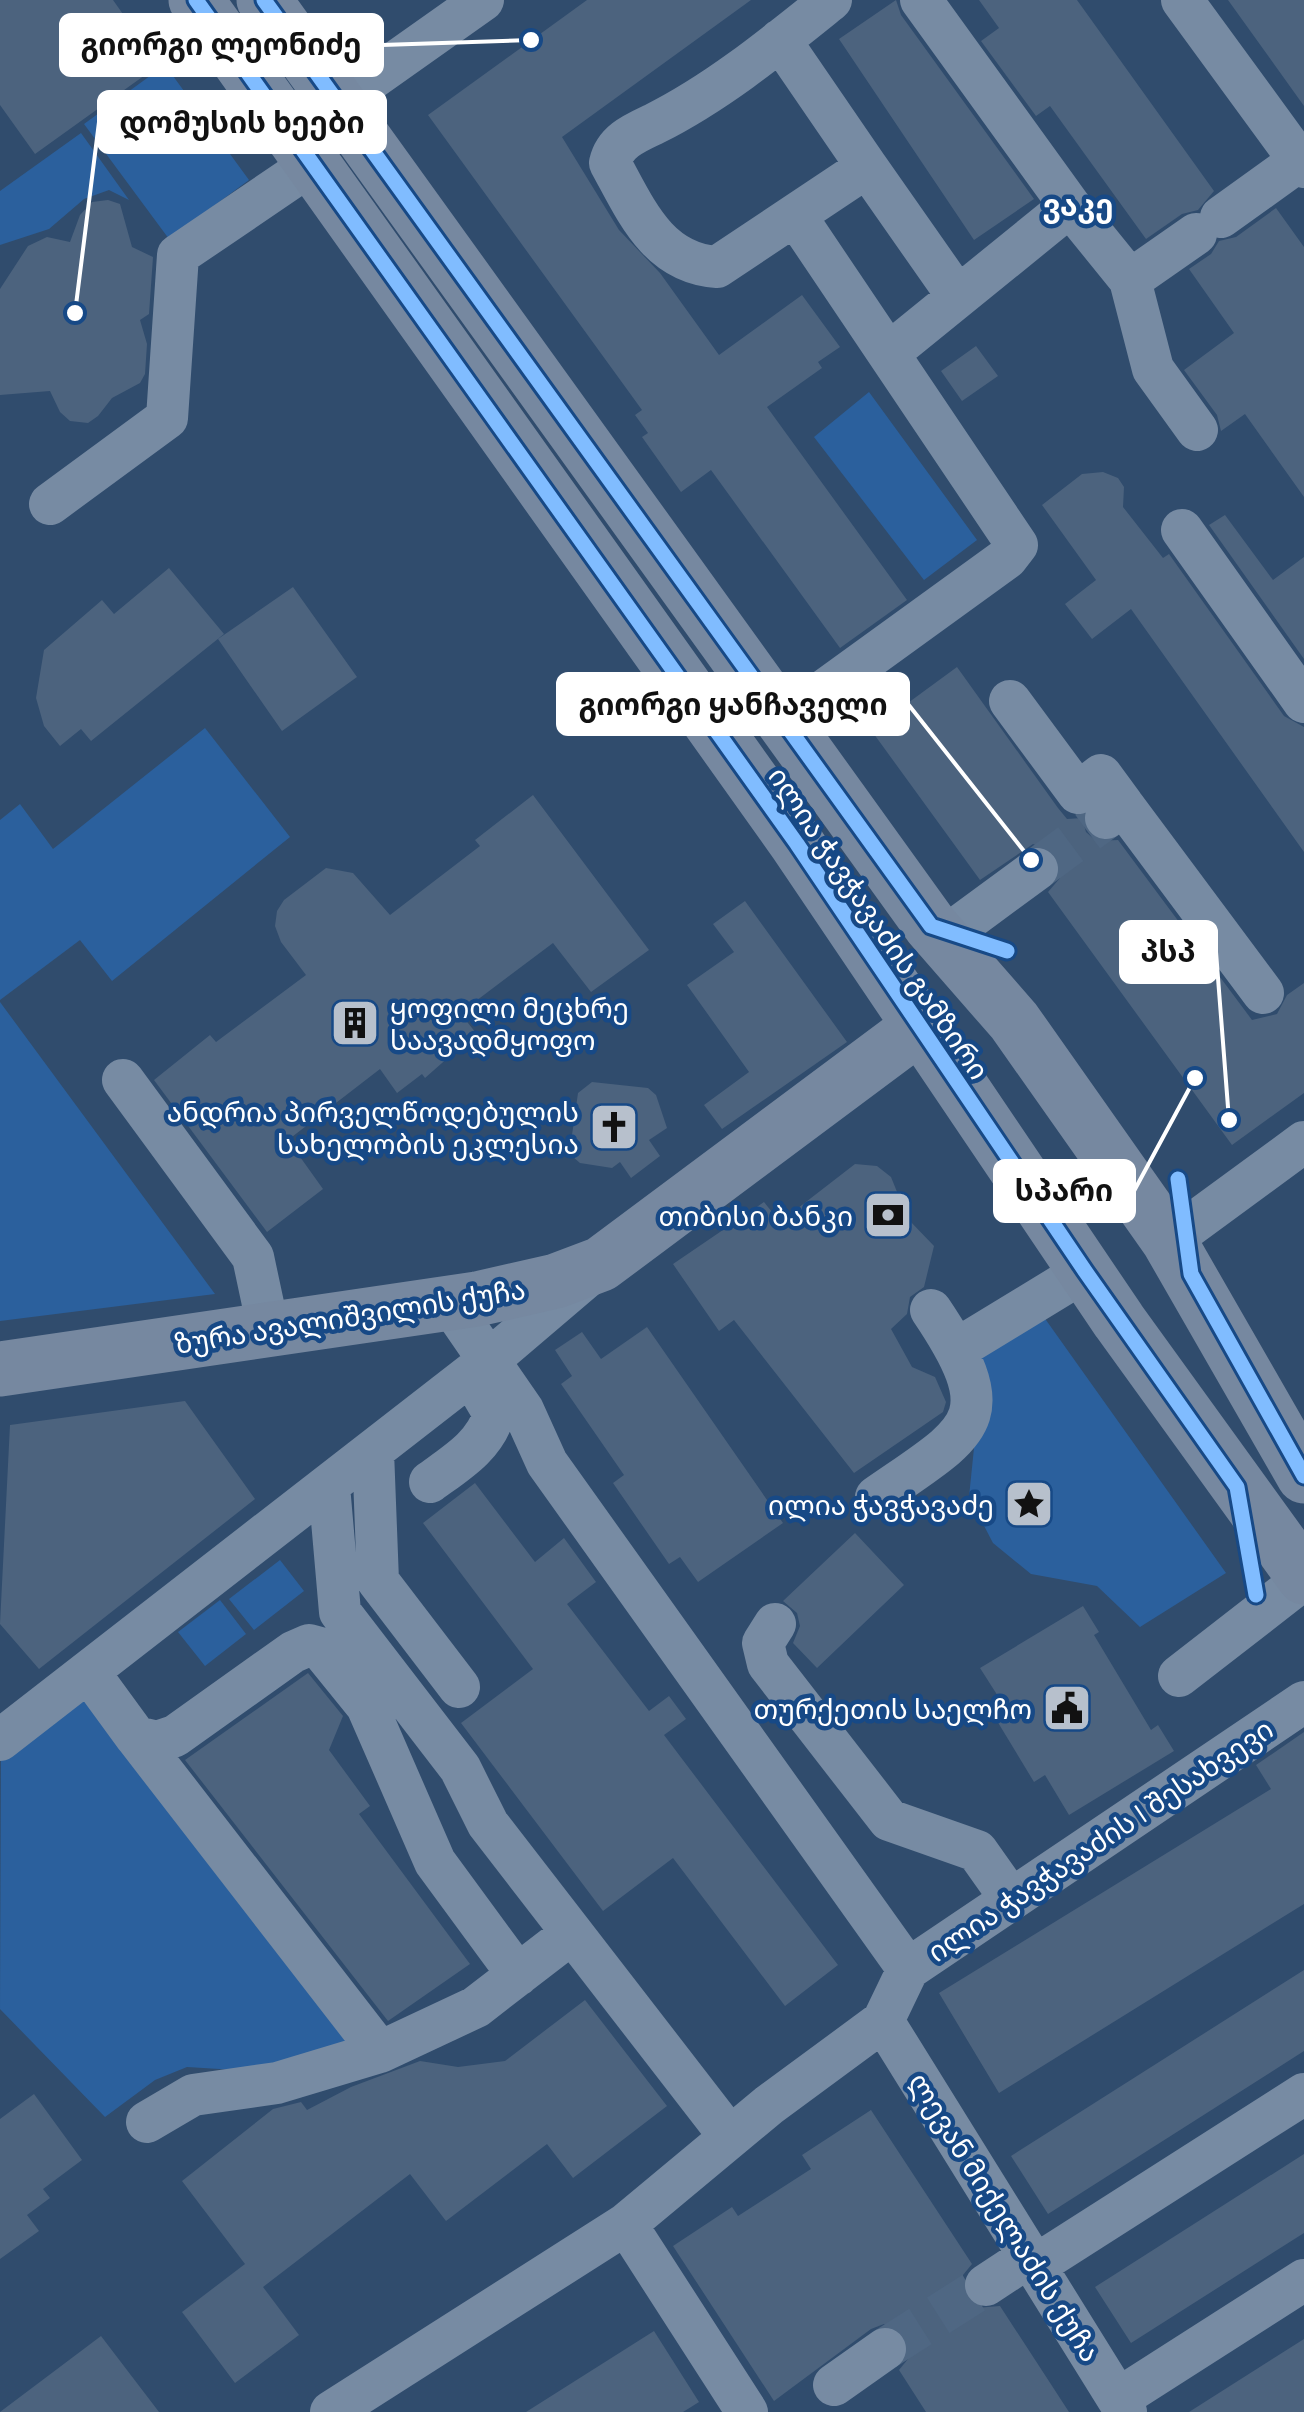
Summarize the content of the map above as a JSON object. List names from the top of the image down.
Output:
{
  "streets": {
    "main road": ["ილია ჭავჭავაძის გამზირი", "ზურა ავალიშვილის ქუჩა"],
    "street": ["ილია ჭავჭავაძის I შესახვევი", "ლევან მიქელაძის ქუჩა"]
  },
  "crossings": [
    ["ილია ჭავჭავაძის გამზირი", "ზურა ავალიშვილის ქუჩა"],
    ["ილია ჭავჭავაძის I შესახვევი", "ლევან მიქელაძის ქუჩა"]
  ],
  "districts": ["ვაკე"],
  "places": {
    "other": [
      "გიორგი ლეონიძე",
      "დომუსის ხეები",
      "გიორგი ყანჩაველი",
      "სპარი",
      "პსპ"
    ],
    "building": ["ყოფილი მეცხრე საავადმყოფო"],
    "church": ["ანდრია პირველწოდებულის სახელობის ეკლესია"],
    "bank": ["თიბისი ბანკი"],
    "place": ["ილია ჭავჭავაძე"],
    "public building": ["თურქეთის საელჩო"]
  }
}
